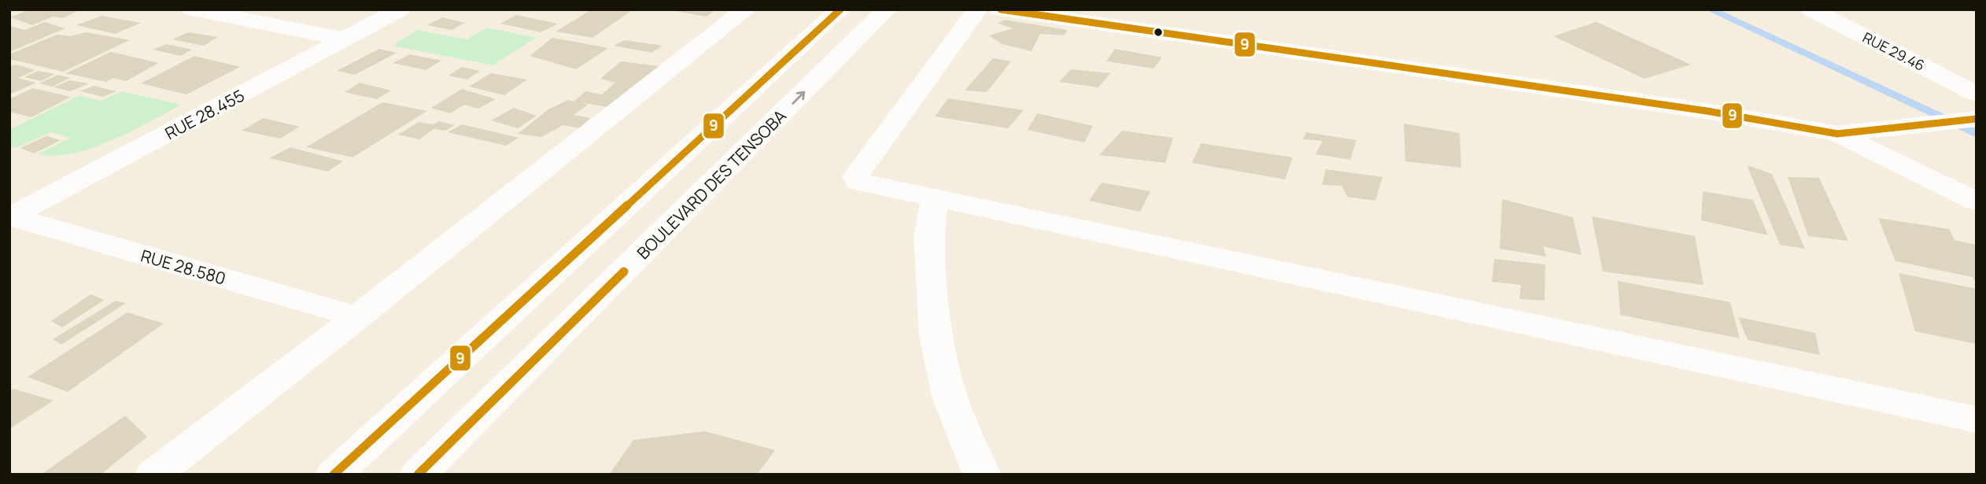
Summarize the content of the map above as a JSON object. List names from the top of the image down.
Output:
{
  "streets": {
    "street": [
      "RUE 29.46",
      "RUE 28.455",
      "BOULEVARD DES TENSOBA",
      "RUE 28.580"
    ]
  },
  "crossings": [
    ["RUE 28.455", "RUE 28.580"]
  ],
  "lines": ["transit line 9"]
}
